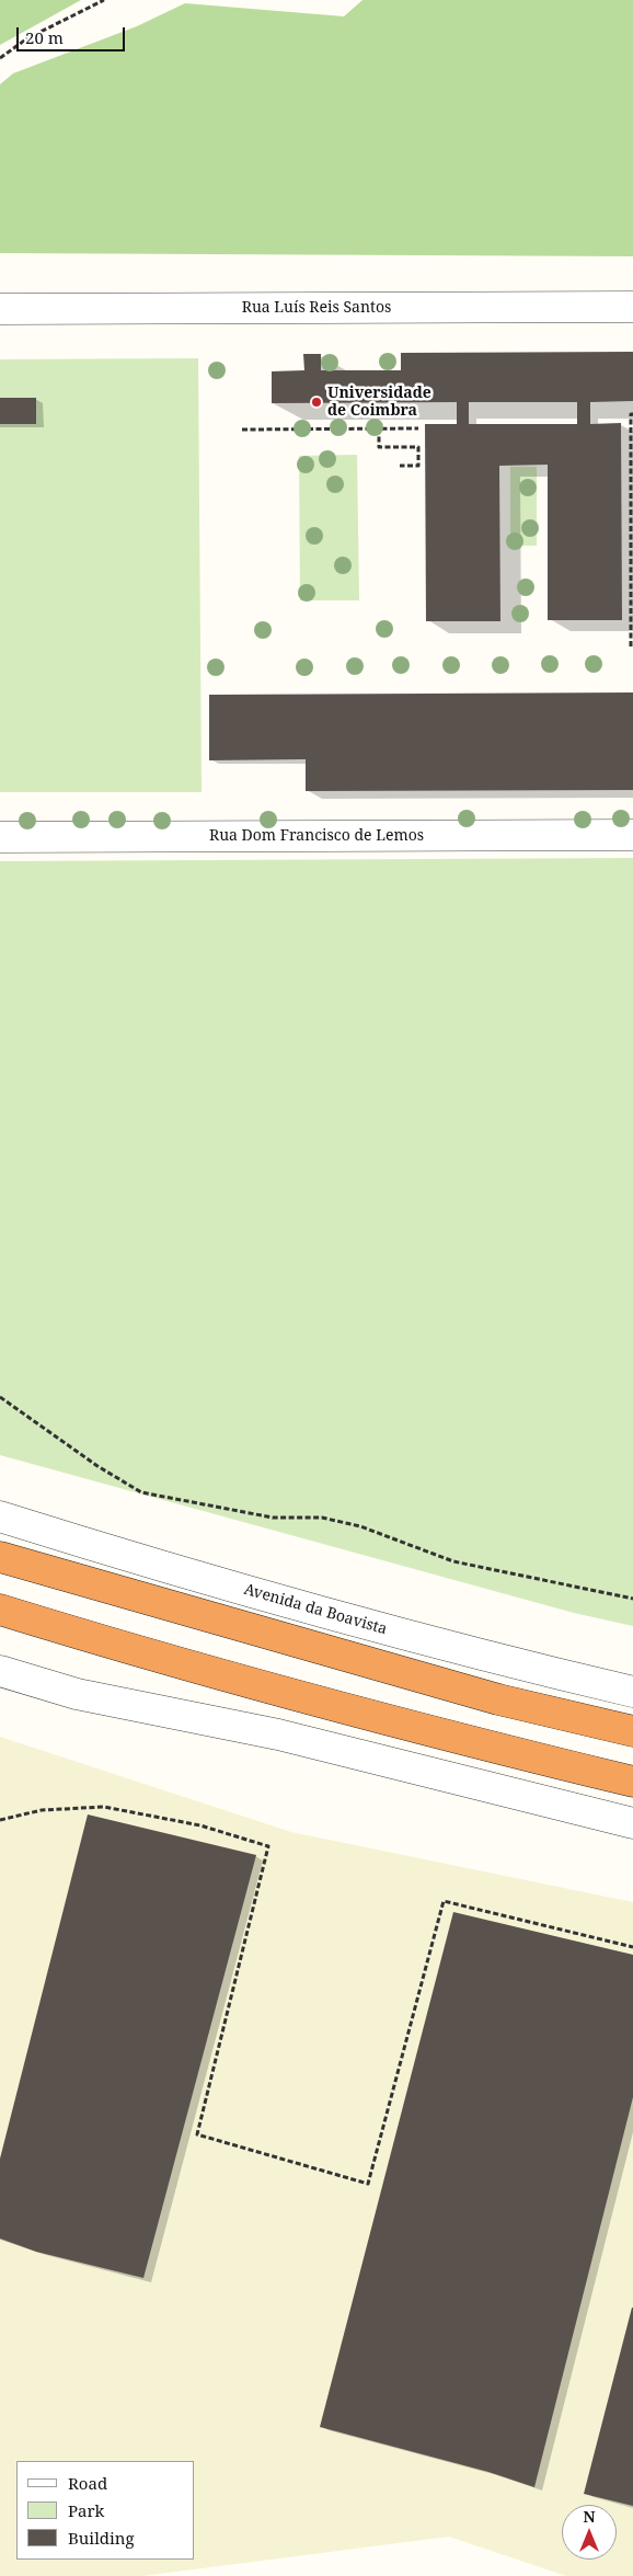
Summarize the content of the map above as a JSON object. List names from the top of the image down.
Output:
{
  "streets": {
    "street": ["Rua Luís Reis Santos", "Rua Dom Francisco de Lemos", "Avenida da Boavista"]
  },
  "places": ["Universidade de Coimbra"],
  "legend": ["Road", "Park", "Building"],
  "scale_bar": "20 m",
  "north": "top"
}
